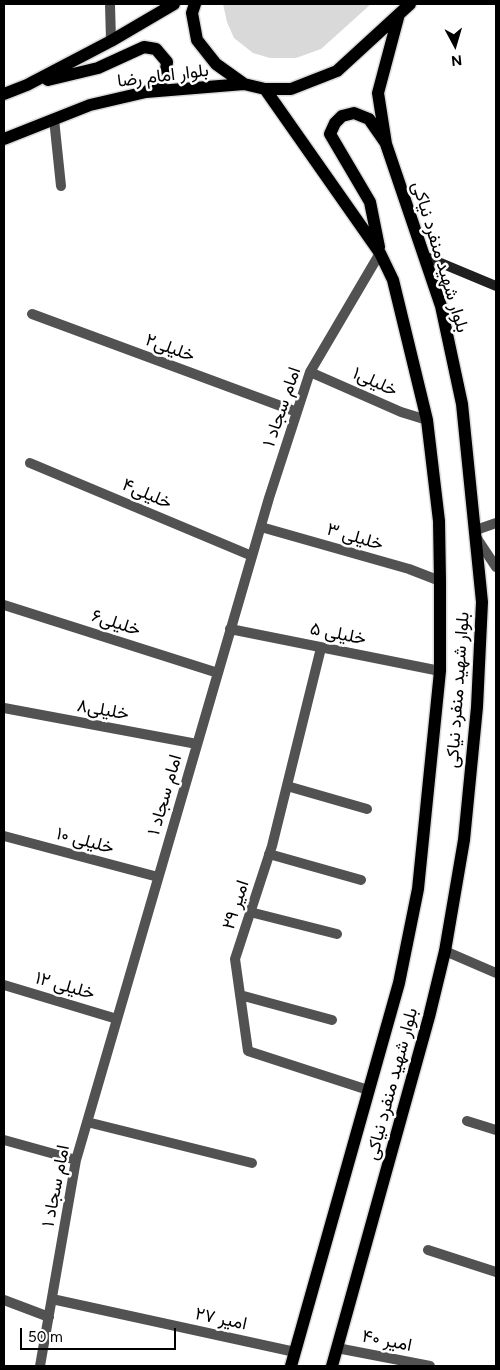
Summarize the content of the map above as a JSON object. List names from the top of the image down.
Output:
{
  "streets": {
    "main road": ["بلوار امام رضا", "بلوار شهید منفرد نیاکی"],
    "street": [
      "خلیلی۲",
      "خلیلی۱",
      "امام سجاد ۱",
      "خلیلی۴",
      "خلیلی ۳",
      "خلیلی۶",
      "خلیلی ۵",
      "خلیلی۸",
      "خلیلی ۱۰",
      "امیر ۲۹",
      "خلیلی ۱۲",
      "امیر ۲۷",
      "امیر ۴۰"
    ]
  },
  "crossings": [
    ["بلوار شهید منفرد نیاکی", "خلیلی۱"],
    ["بلوار شهید منفرد نیاکی", "امام سجاد ۱"],
    ["بلوار شهید منفرد نیاکی", "خلیلی ۳"],
    ["بلوار شهید منفرد نیاکی", "خلیلی ۵"],
    ["بلوار شهید منفرد نیاکی", "امیر ۲۹"],
    ["بلوار شهید منفرد نیاکی", "امیر ۲۷"],
    ["بلوار شهید منفرد نیاکی", "امیر ۴۰"],
    ["خلیلی۲", "امام سجاد ۱"],
    ["خلیلی۱", "امام سجاد ۱"],
    ["امام سجاد ۱", "خلیلی۴"],
    ["امام سجاد ۱", "خلیلی ۳"],
    ["امام سجاد ۱", "خلیلی۶"],
    ["امام سجاد ۱", "خلیلی ۵"],
    ["امام سجاد ۱", "خلیلی۸"],
    ["امام سجاد ۱", "خلیلی ۱۰"],
    ["امام سجاد ۱", "خلیلی ۱۲"],
    ["امام سجاد ۱", "امیر ۲۷"],
    ["خلیلی ۵", "امیر ۲۹"]
  ],
  "scale_bar": "50 m",
  "north": "bottom"
}
